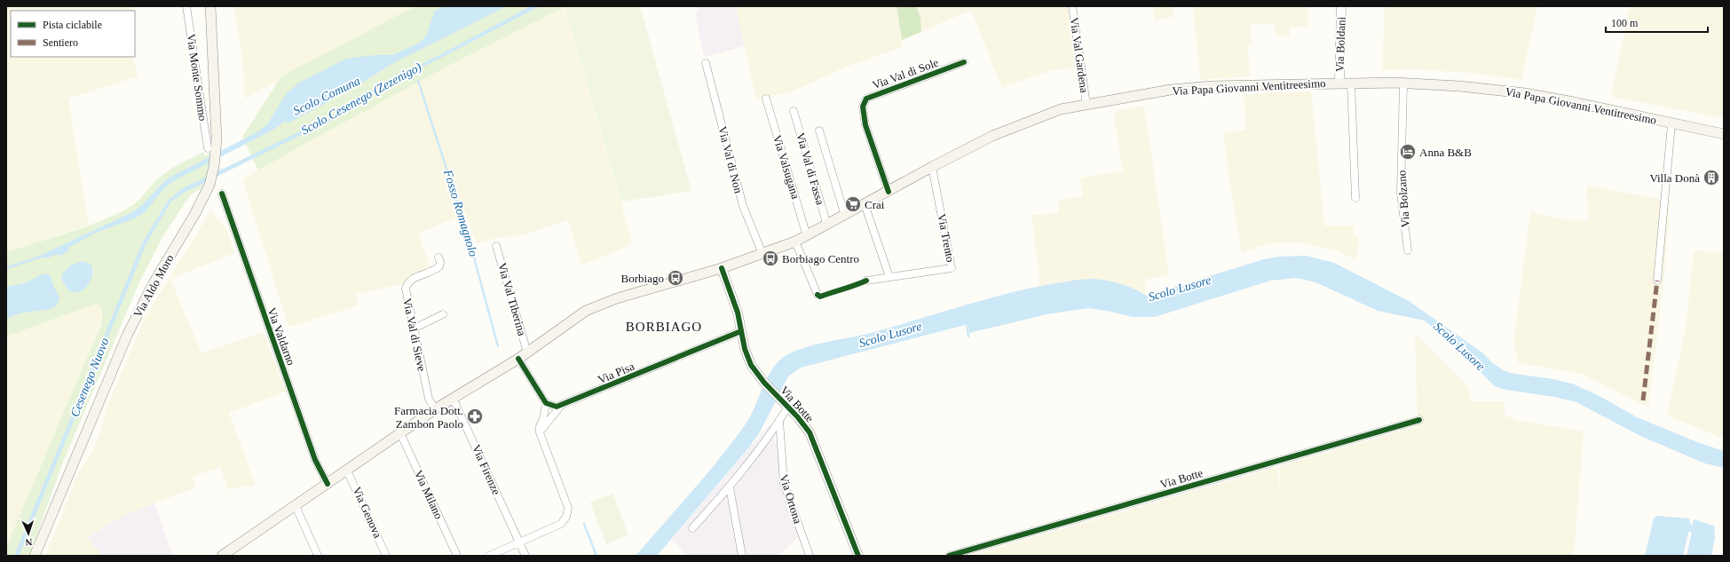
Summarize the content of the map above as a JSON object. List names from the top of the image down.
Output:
{
  "streets": {
    "main road": ["Via Papa Giovanni Ventitreesimo", "Via Aldo Moro"],
    "street": [
      "Via Boldani",
      "Via Val Gardena",
      "Via Val di Sole",
      "Via Monte Sommo",
      "Via Val di Non",
      "Via Valsugana",
      "Via Val di Fassa",
      "Via Bolzano",
      "Via Trento",
      "Via Val Tiberina",
      "Via Val di Sieve",
      "Via Valdarno",
      "Via Pisa",
      "Via Botte",
      "Via Firenze",
      "Via Milano",
      "Via Ortona",
      "Via Genova"
    ]
  },
  "crossings": [
    ["Via Boldani", "Via Papa Giovanni Ventitreesimo"],
    ["Via Val Gardena", "Via Papa Giovanni Ventitreesimo"],
    ["Via Val di Sole", "Via Papa Giovanni Ventitreesimo"],
    ["Via Papa Giovanni Ventitreesimo", "Via Val di Non"],
    ["Via Papa Giovanni Ventitreesimo", "Via Valsugana"],
    ["Via Papa Giovanni Ventitreesimo", "Via Val di Fassa"],
    ["Via Papa Giovanni Ventitreesimo", "Via Bolzano"],
    ["Via Papa Giovanni Ventitreesimo", "Via Trento"],
    ["Via Papa Giovanni Ventitreesimo", "Via Val Tiberina"],
    ["Via Papa Giovanni Ventitreesimo", "Via Val di Sieve"],
    ["Via Papa Giovanni Ventitreesimo", "Via Valdarno"],
    ["Via Papa Giovanni Ventitreesimo", "Via Botte"],
    ["Via Papa Giovanni Ventitreesimo", "Via Firenze"],
    ["Via Papa Giovanni Ventitreesimo", "Via Milano"],
    ["Via Papa Giovanni Ventitreesimo", "Via Genova"],
    ["Via Pisa", "Via Botte"]
  ],
  "districts": ["BORBIAGO"],
  "water": [
    "Scolo Comuna",
    "Scolo Cesenego (Zezenigo)",
    "Fosso Romagnolo",
    "Scolo Lusore",
    "Cesenego Nuovo"
  ],
  "places": {
    "hotel": ["Anna B&B"],
    "building": ["Villa Donà"],
    "supermarket": ["Crai"],
    "bus stop": ["Borbiago Centro", "Borbiago"],
    "pharmacy": ["Farmacia Dott. Zambon Paolo"]
  },
  "legend": ["Pista ciclabile", "Sentiero"],
  "scale_bar": "100 m",
  "north": "bottom"
}
